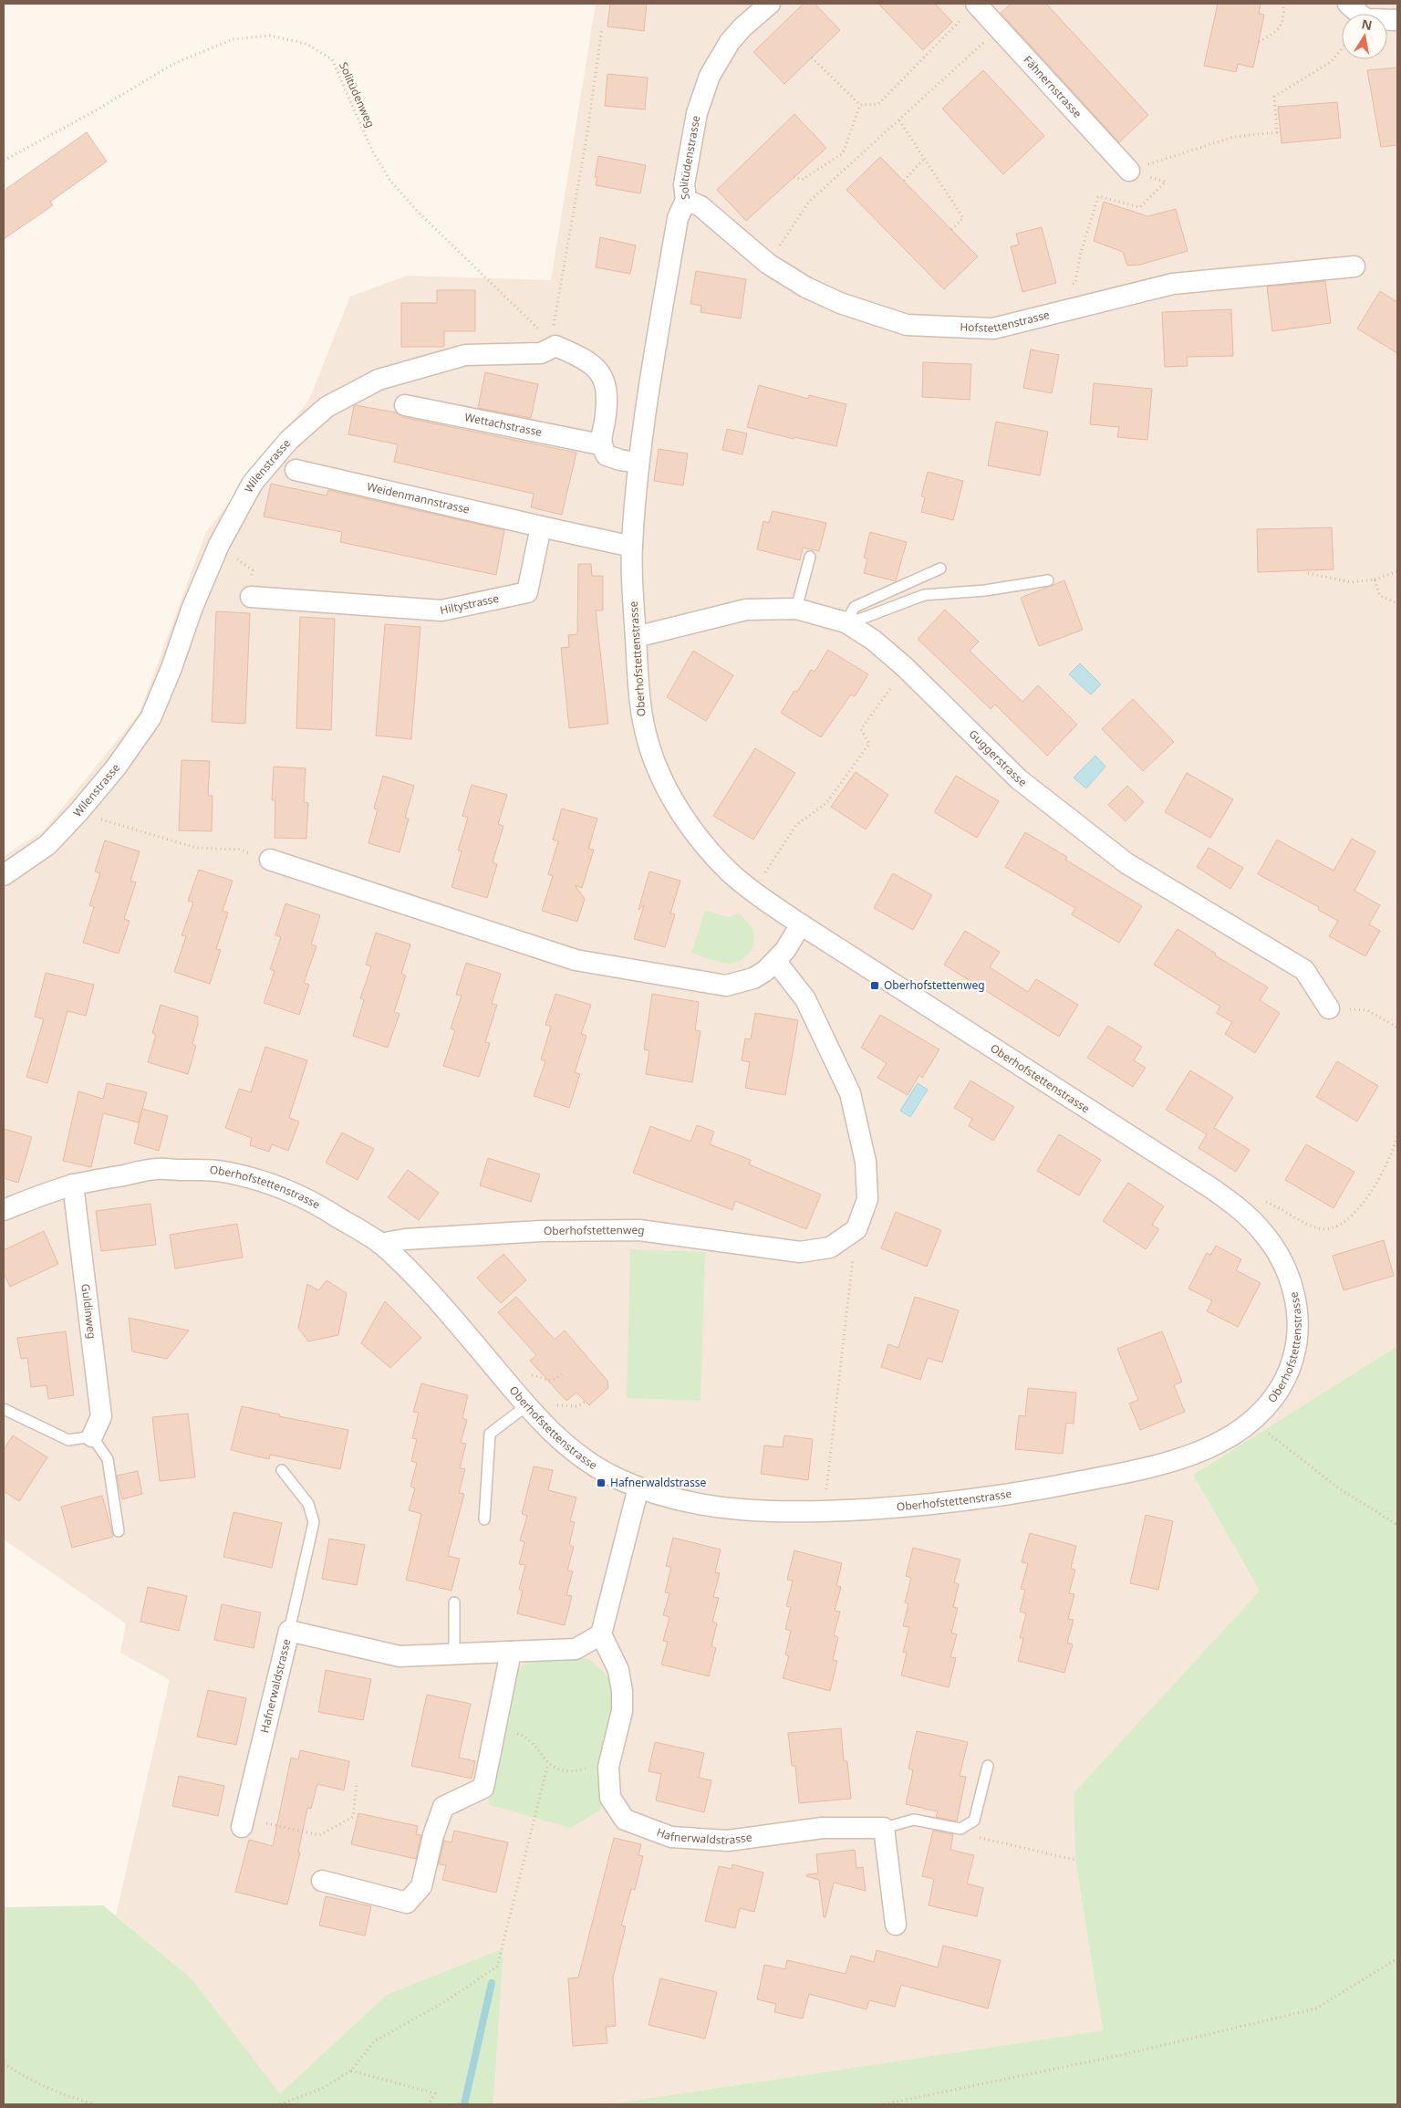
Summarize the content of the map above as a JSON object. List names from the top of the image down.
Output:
{
  "streets": {
    "street": [
      "Fähnernstrasse",
      "Solitüdenstrasse",
      "Hofstettenstrasse",
      "Wettachstrasse",
      "Wilenstrasse",
      "Weidenmannstrasse",
      "Hiltystrasse",
      "Oberhofstettenstrasse",
      "Guggerstrasse",
      "Oberhofstettenweg",
      "Guldinweg",
      "Hafnerwaldstrasse"
    ],
    "path": ["Solitüdenweg"]
  },
  "crossings": [
    ["Solitüdenweg", "Wilenstrasse"],
    ["Solitüdenstrasse", "Hofstettenstrasse"],
    ["Solitüdenstrasse", "Oberhofstettenstrasse"],
    ["Weidenmannstrasse", "Hiltystrasse"],
    ["Oberhofstettenstrasse", "Guggerstrasse"],
    ["Oberhofstettenstrasse", "Oberhofstettenweg"],
    ["Oberhofstettenstrasse", "Guldinweg"]
  ],
  "places": {
    "transit": ["Oberhofstettenweg", "Hafnerwaldstrasse"]
  },
  "north": "top"
}
